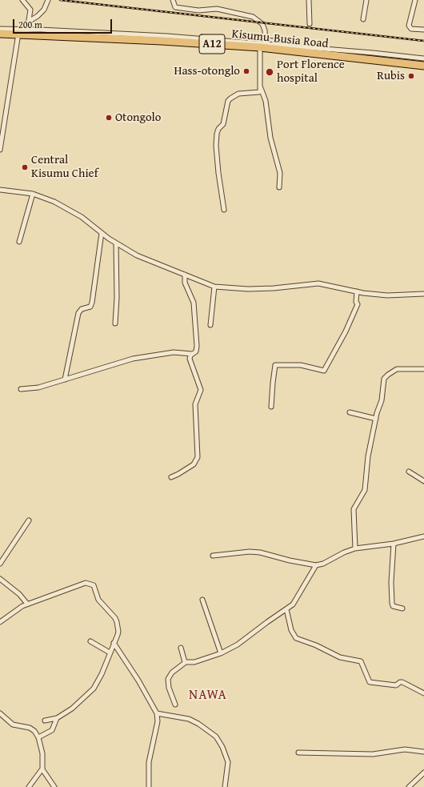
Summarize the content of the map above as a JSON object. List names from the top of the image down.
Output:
{
  "streets": {
    "highway": ["Kisumu-Busia Road", "A12"]
  },
  "districts": ["NAWA"],
  "places": [
    "Hass-otonglo",
    "Port Florence hospital",
    "Rubis",
    "Otongolo",
    "Central Kisumu Chief"
  ],
  "scale_bar": "200 m"
}
